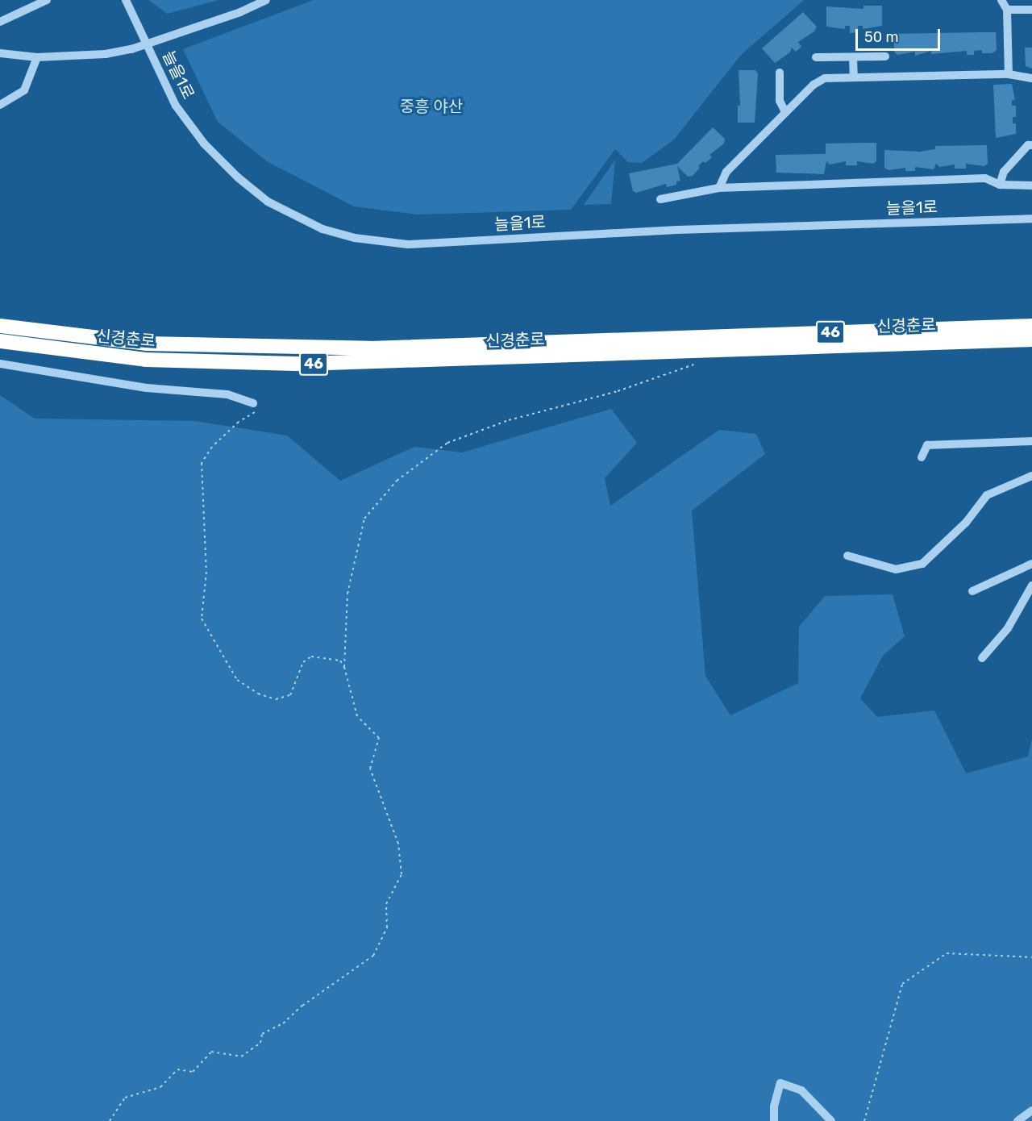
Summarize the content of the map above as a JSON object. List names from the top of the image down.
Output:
{
  "streets": {
    "highway": ["신경춘로", "46"],
    "street": ["늘을1로"]
  },
  "parks": ["중흥 야산"],
  "scale_bar": "50 m"
}
